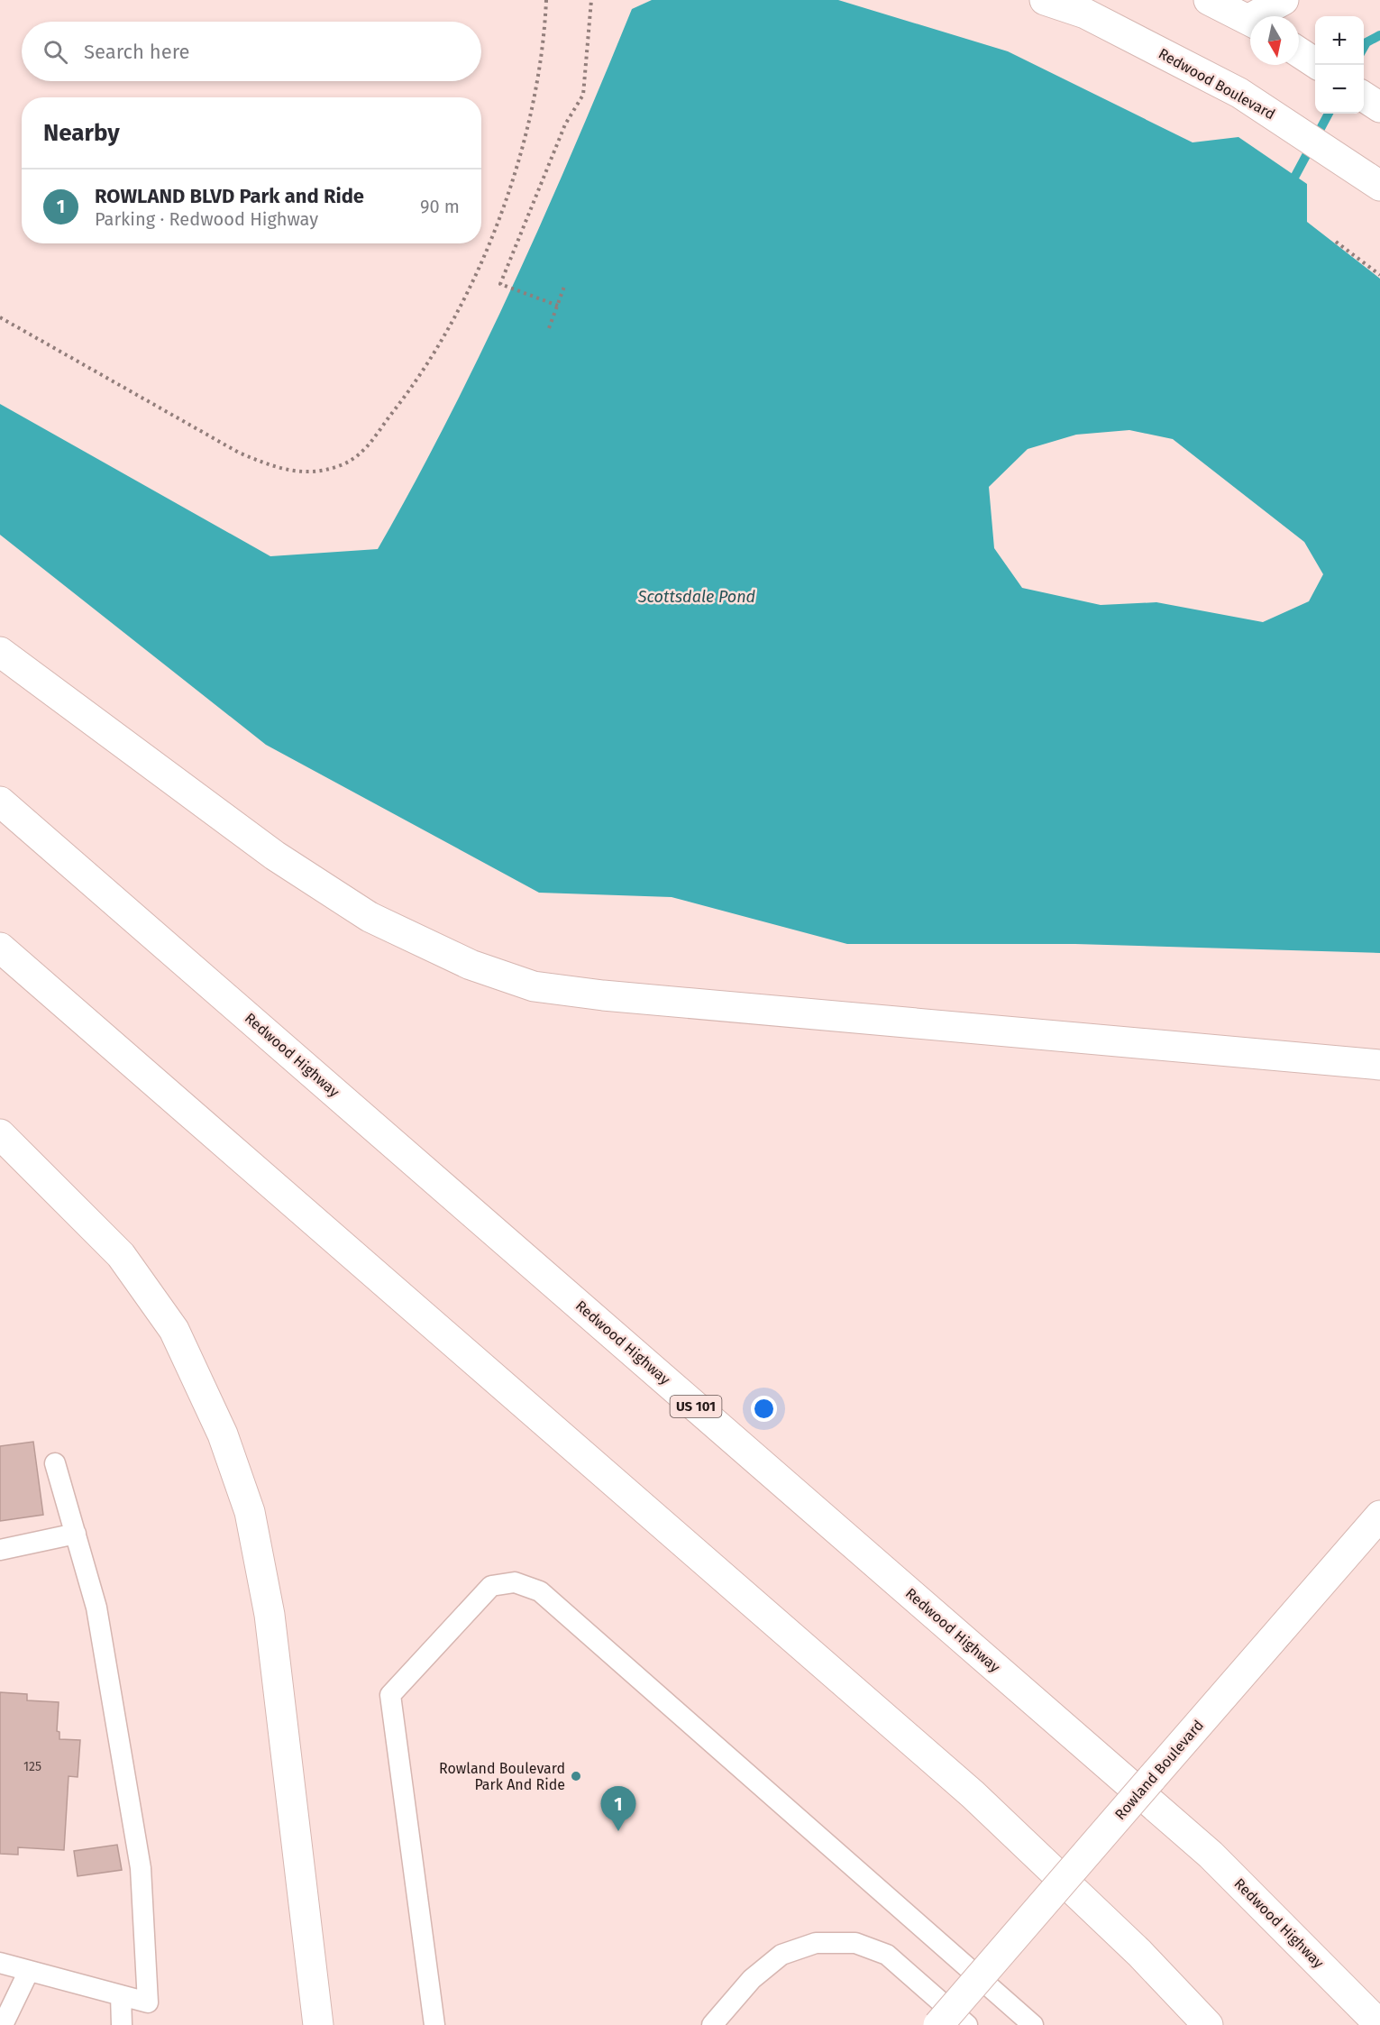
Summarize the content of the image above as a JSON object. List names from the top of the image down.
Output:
{
  "streets": {
    "main road": [
      "Redwood Boulevard",
      "Redwood Highway",
      "US 101",
      "Rowland Boulevard"
    ]
  },
  "water": ["Scottsdale Pond"],
  "places": ["Rowland Boulevard Park And Ride"],
  "house_numbers": ["125"],
  "north": "bottom",
  "page": {
    "map_buttons": ["+", "−"],
    "search": "Search here",
    "heading": "Nearby",
    "list": [
      {
        "mark": "1",
        "name": "ROWLAND BLVD Park and Ride",
        "note": "Parking · Redwood Highway",
        "value": "90 m"
      }
    ],
    "pins": "1"
  }
}
